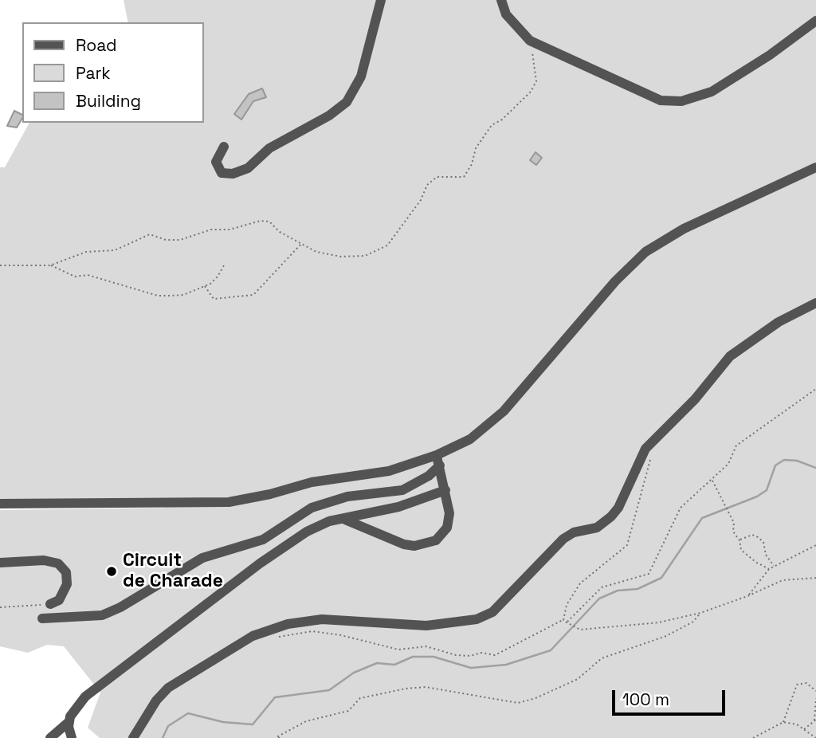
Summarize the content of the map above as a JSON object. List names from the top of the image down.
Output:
{
  "places": ["Circuit de Charade"],
  "legend": ["Road", "Park", "Building"],
  "scale_bar": "100 m"
}
